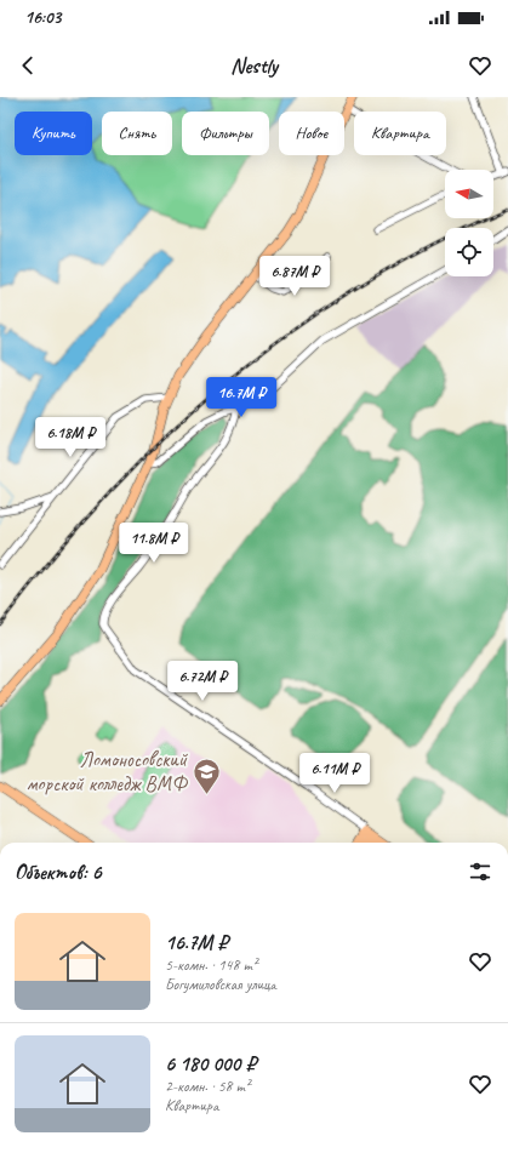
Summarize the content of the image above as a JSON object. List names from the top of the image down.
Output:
{
  "places": {
    "school or university": ["Ломоносовский морской колледж ВМФ"]
  },
  "north": "left",
  "page": {
    "status": "16:03",
    "header": "Nestly",
    "chip": [
      "Купить",
      "Снять",
      "Фильтры",
      "Новое",
      "Квартира"
    ],
    "price": [
      "6.87M ₽",
      "16.7M ₽",
      "6.18M ₽",
      "11.8M ₽",
      "6.72M ₽",
      "6.11M ₽"
    ],
    "heading": "Объектов: 6",
    "list": [
      {
        "name": "16.7M ₽",
        "note": "5-комн. · 148 m² · Богумиловская улица"
      },
      {
        "name": "6 180 000 ₽",
        "note": "2-комн. · 58 m² · Квартира"
      }
    ]
  }
}
